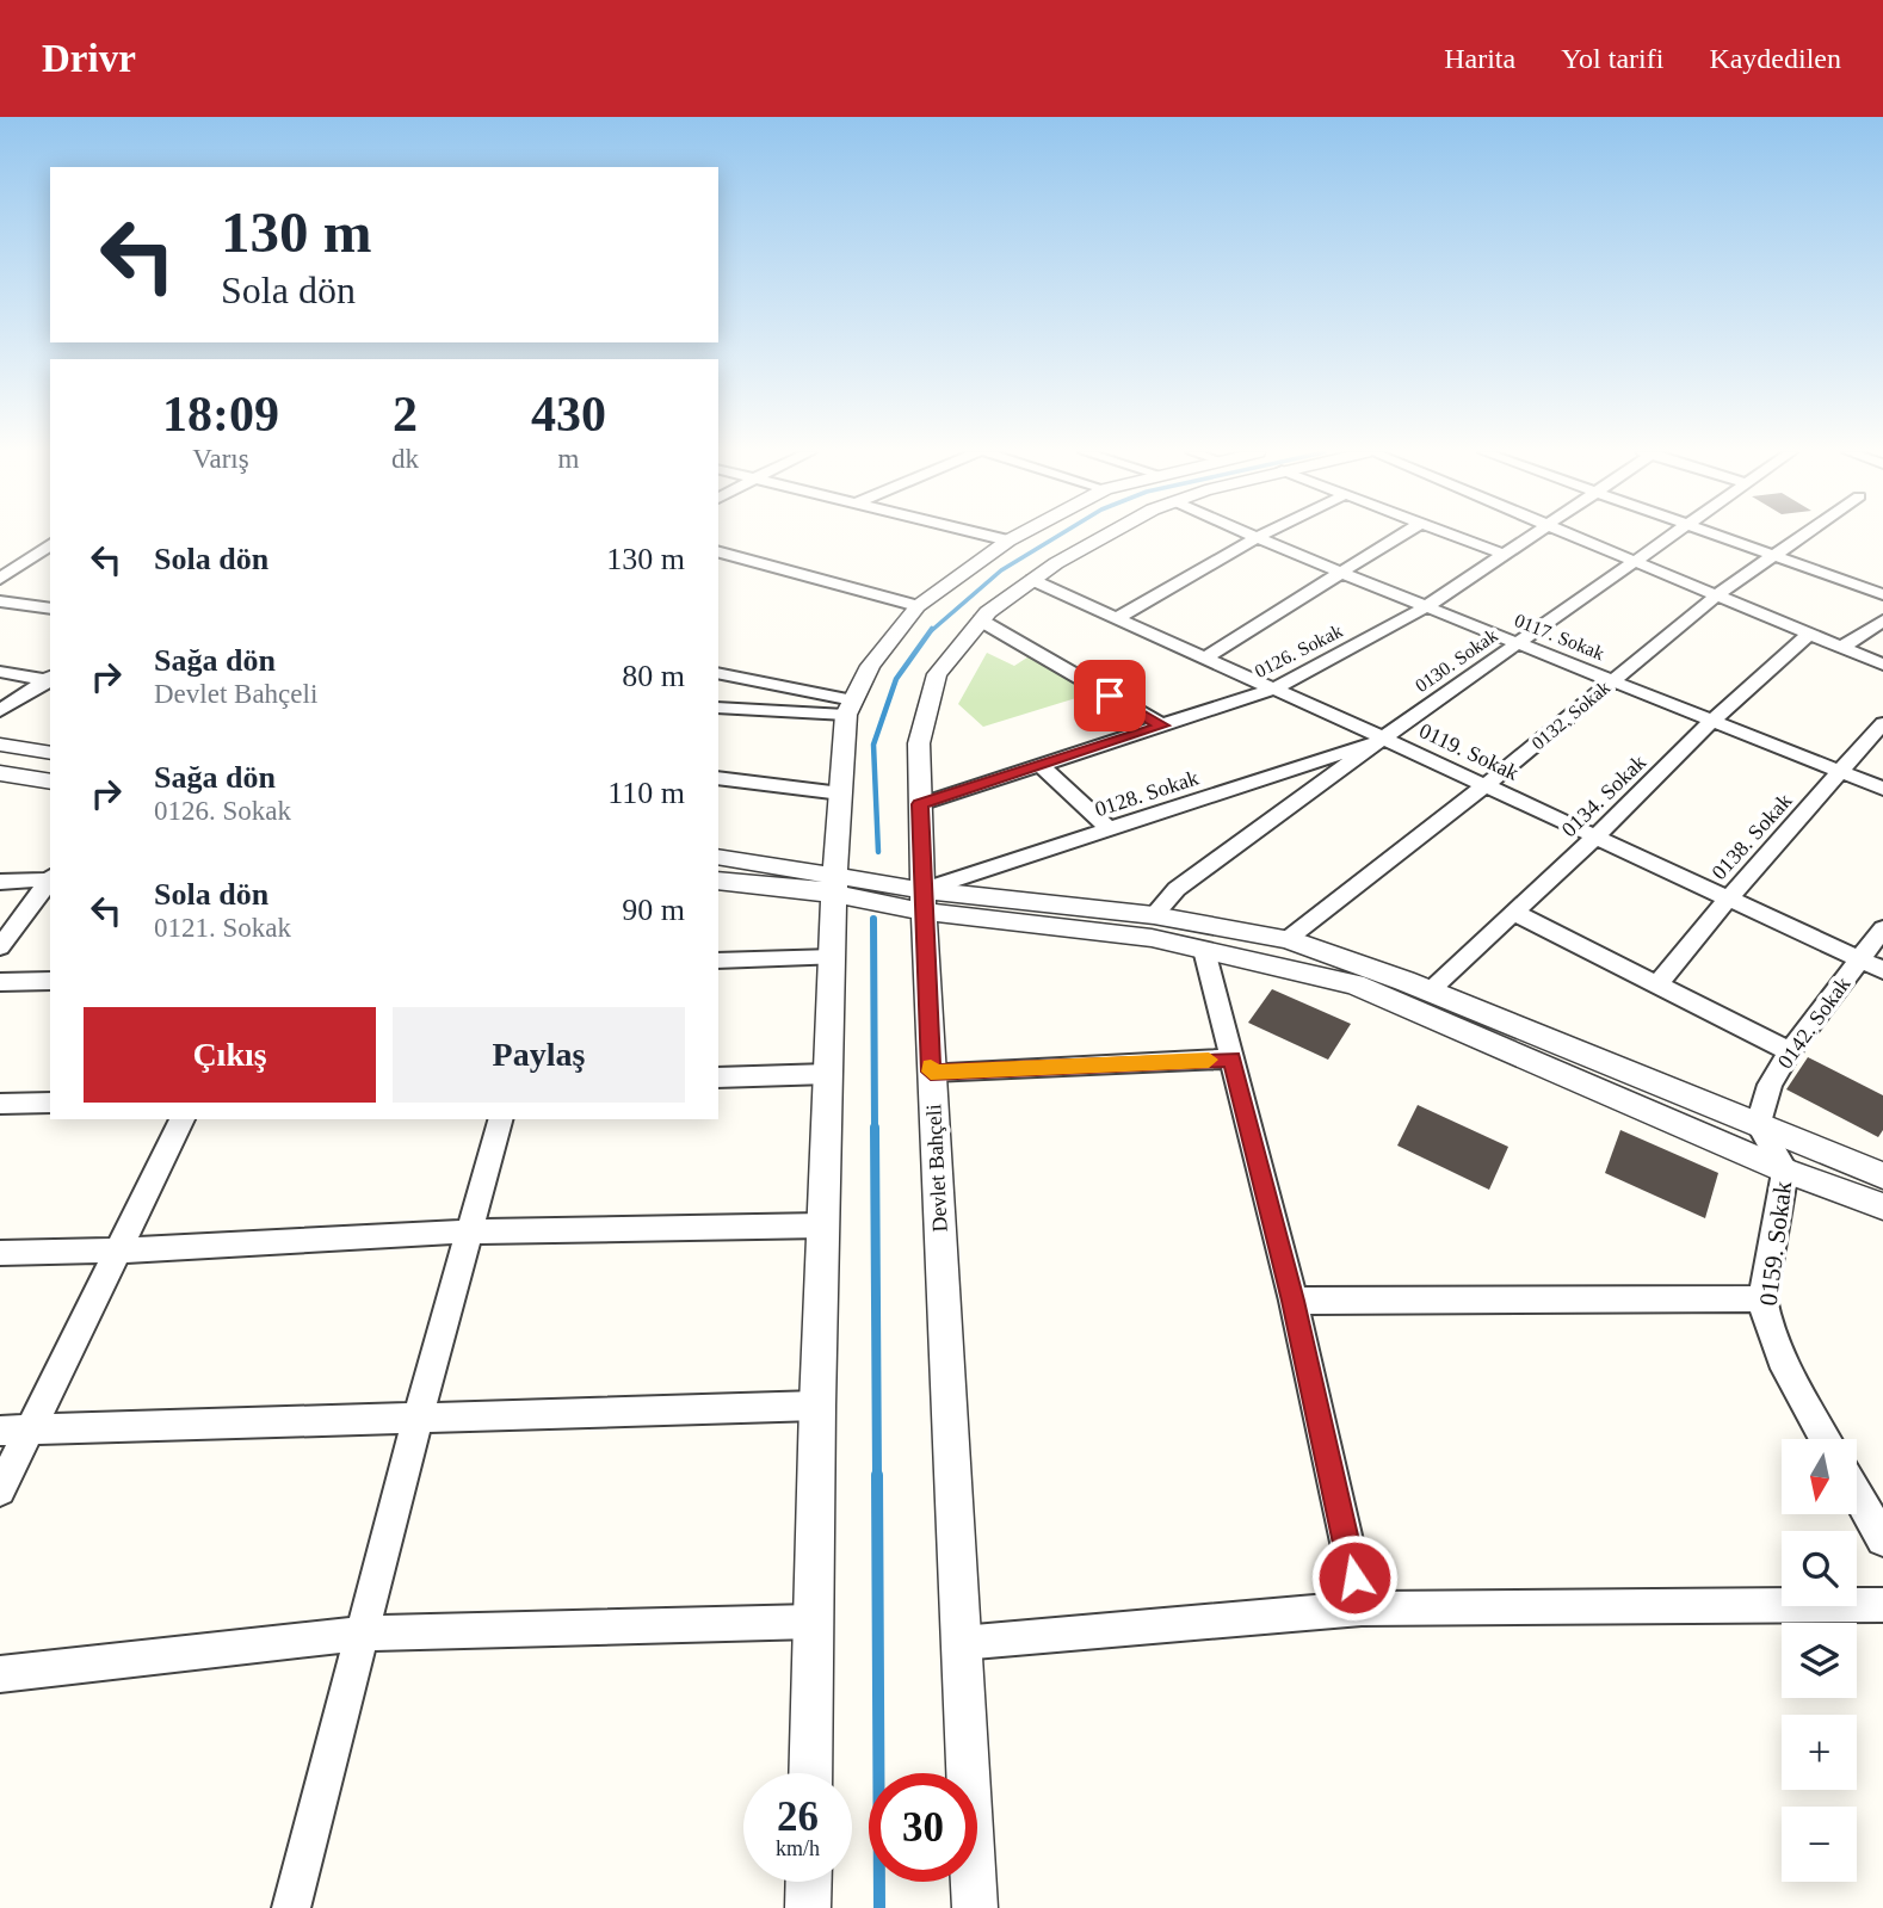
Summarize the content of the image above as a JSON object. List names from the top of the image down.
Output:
{
  "streets": {
    "street": [
      "0117. Sokak",
      "0126. Sokak",
      "0130. Sokak",
      "0132. Sokak",
      "0119. Sokak",
      "0128. Sokak",
      "0134. Sokak",
      "0138. Sokak",
      "0142. Sokak",
      "Devlet Bahçeli",
      "0159. Sokak"
    ]
  },
  "crossings": [
    ["0117. Sokak", "0126. Sokak"],
    ["0117. Sokak", "0130. Sokak"],
    ["0117. Sokak", "0132. Sokak"],
    ["0117. Sokak", "0134. Sokak"],
    ["0117. Sokak", "0138. Sokak"],
    ["0126. Sokak", "0119. Sokak"],
    ["0126. Sokak", "Devlet Bahçeli"],
    ["0130. Sokak", "0119. Sokak"],
    ["0130. Sokak", "0128. Sokak"],
    ["0132. Sokak", "0119. Sokak"],
    ["0119. Sokak", "0128. Sokak"],
    ["0119. Sokak", "0134. Sokak"],
    ["0119. Sokak", "0138. Sokak"],
    ["0119. Sokak", "0142. Sokak"],
    ["0119. Sokak", "Devlet Bahçeli"],
    ["0128. Sokak", "Devlet Bahçeli"],
    ["0142. Sokak", "0159. Sokak"]
  ],
  "north": "bottom",
  "page": {
    "header": "Drivr",
    "nav": ["Harita", "Yol tarifi", "Kaydedilen"],
    "turn": ["130 m", "Sola dön"],
    "eta": [
      "18:09",
      "Varış",
      "2",
      "dk",
      "430",
      "m"
    ],
    "list": [
      {
        "name": "Sola dön",
        "value": "130 m"
      },
      {
        "name": "Sağa dön",
        "note": "Devlet Bahçeli",
        "value": "80 m"
      },
      {
        "name": "Sağa dön",
        "note": "0126. Sokak",
        "value": "110 m"
      },
      {
        "name": "Sola dön",
        "note": "0121. Sokak",
        "value": "90 m"
      }
    ],
    "buttons": ["Çıkış", "Paylaş"],
    "map_buttons": ["+", "−"],
    "speed": "26 km/h",
    "limit": "30"
  }
}
